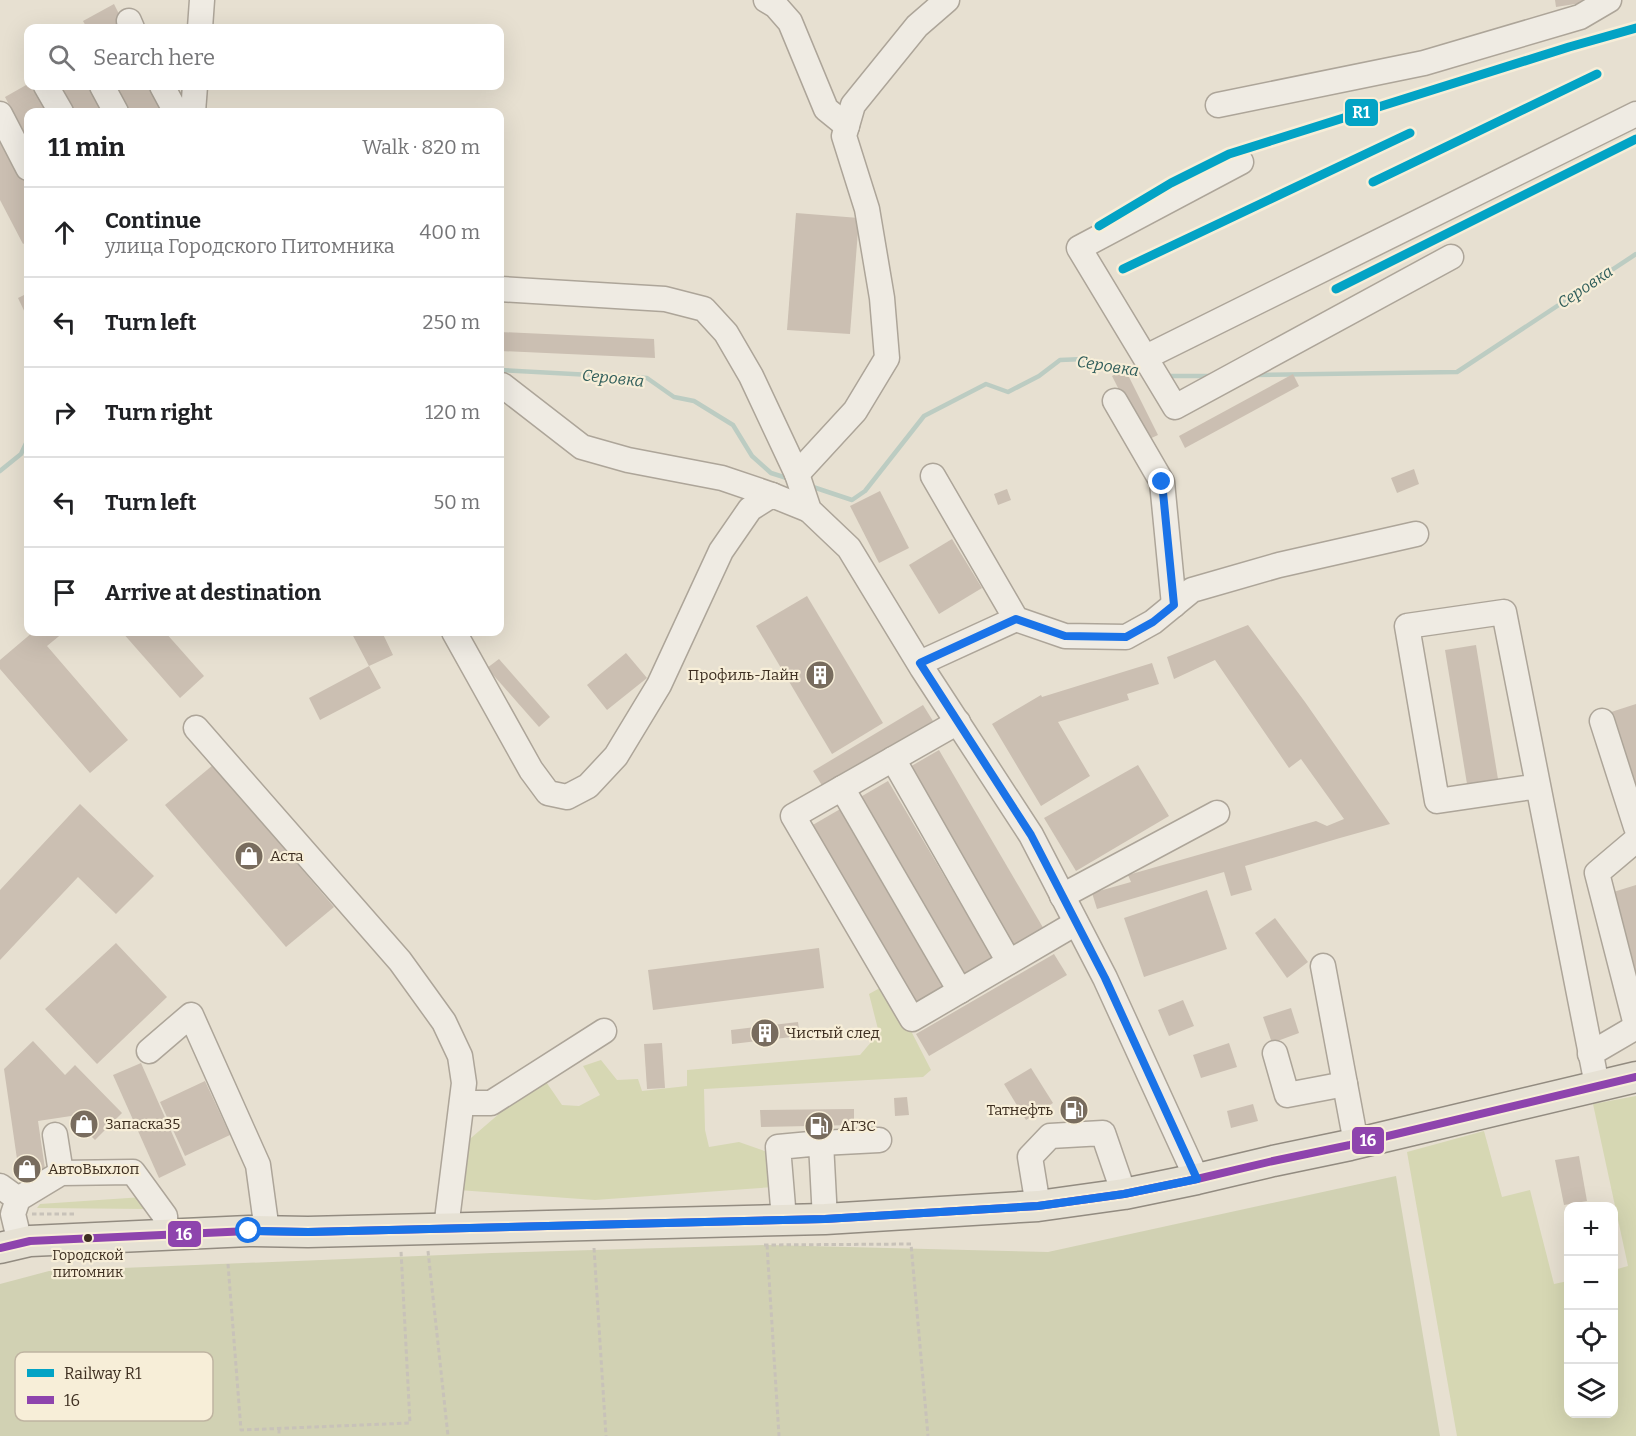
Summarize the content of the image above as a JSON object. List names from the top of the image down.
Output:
{
  "water": ["Серовка"],
  "places": {
    "building": ["Профиль-Лайн", "Чистый след"],
    "shop": ["Аста", "Запаска35", "АвтоВыхлоп"],
    "fuel station": ["Татнефть", "АГЗС"],
    "other": ["Городской питомник"]
  },
  "lines": ["rail line R1", "transit line 16"],
  "legend": ["Railway R1", "16"],
  "page": {
    "search": "Search here",
    "heading": ["11 min", "Walk · 820 m"],
    "list": [
      ["Continue", "улица Городского Питомника", "400 m"],
      ["Turn left", "250 m"],
      ["Turn right", "120 m"],
      ["Turn left", "50 m"],
      "Arrive at destination"
    ],
    "map_buttons": ["+", "−"]
  }
}
